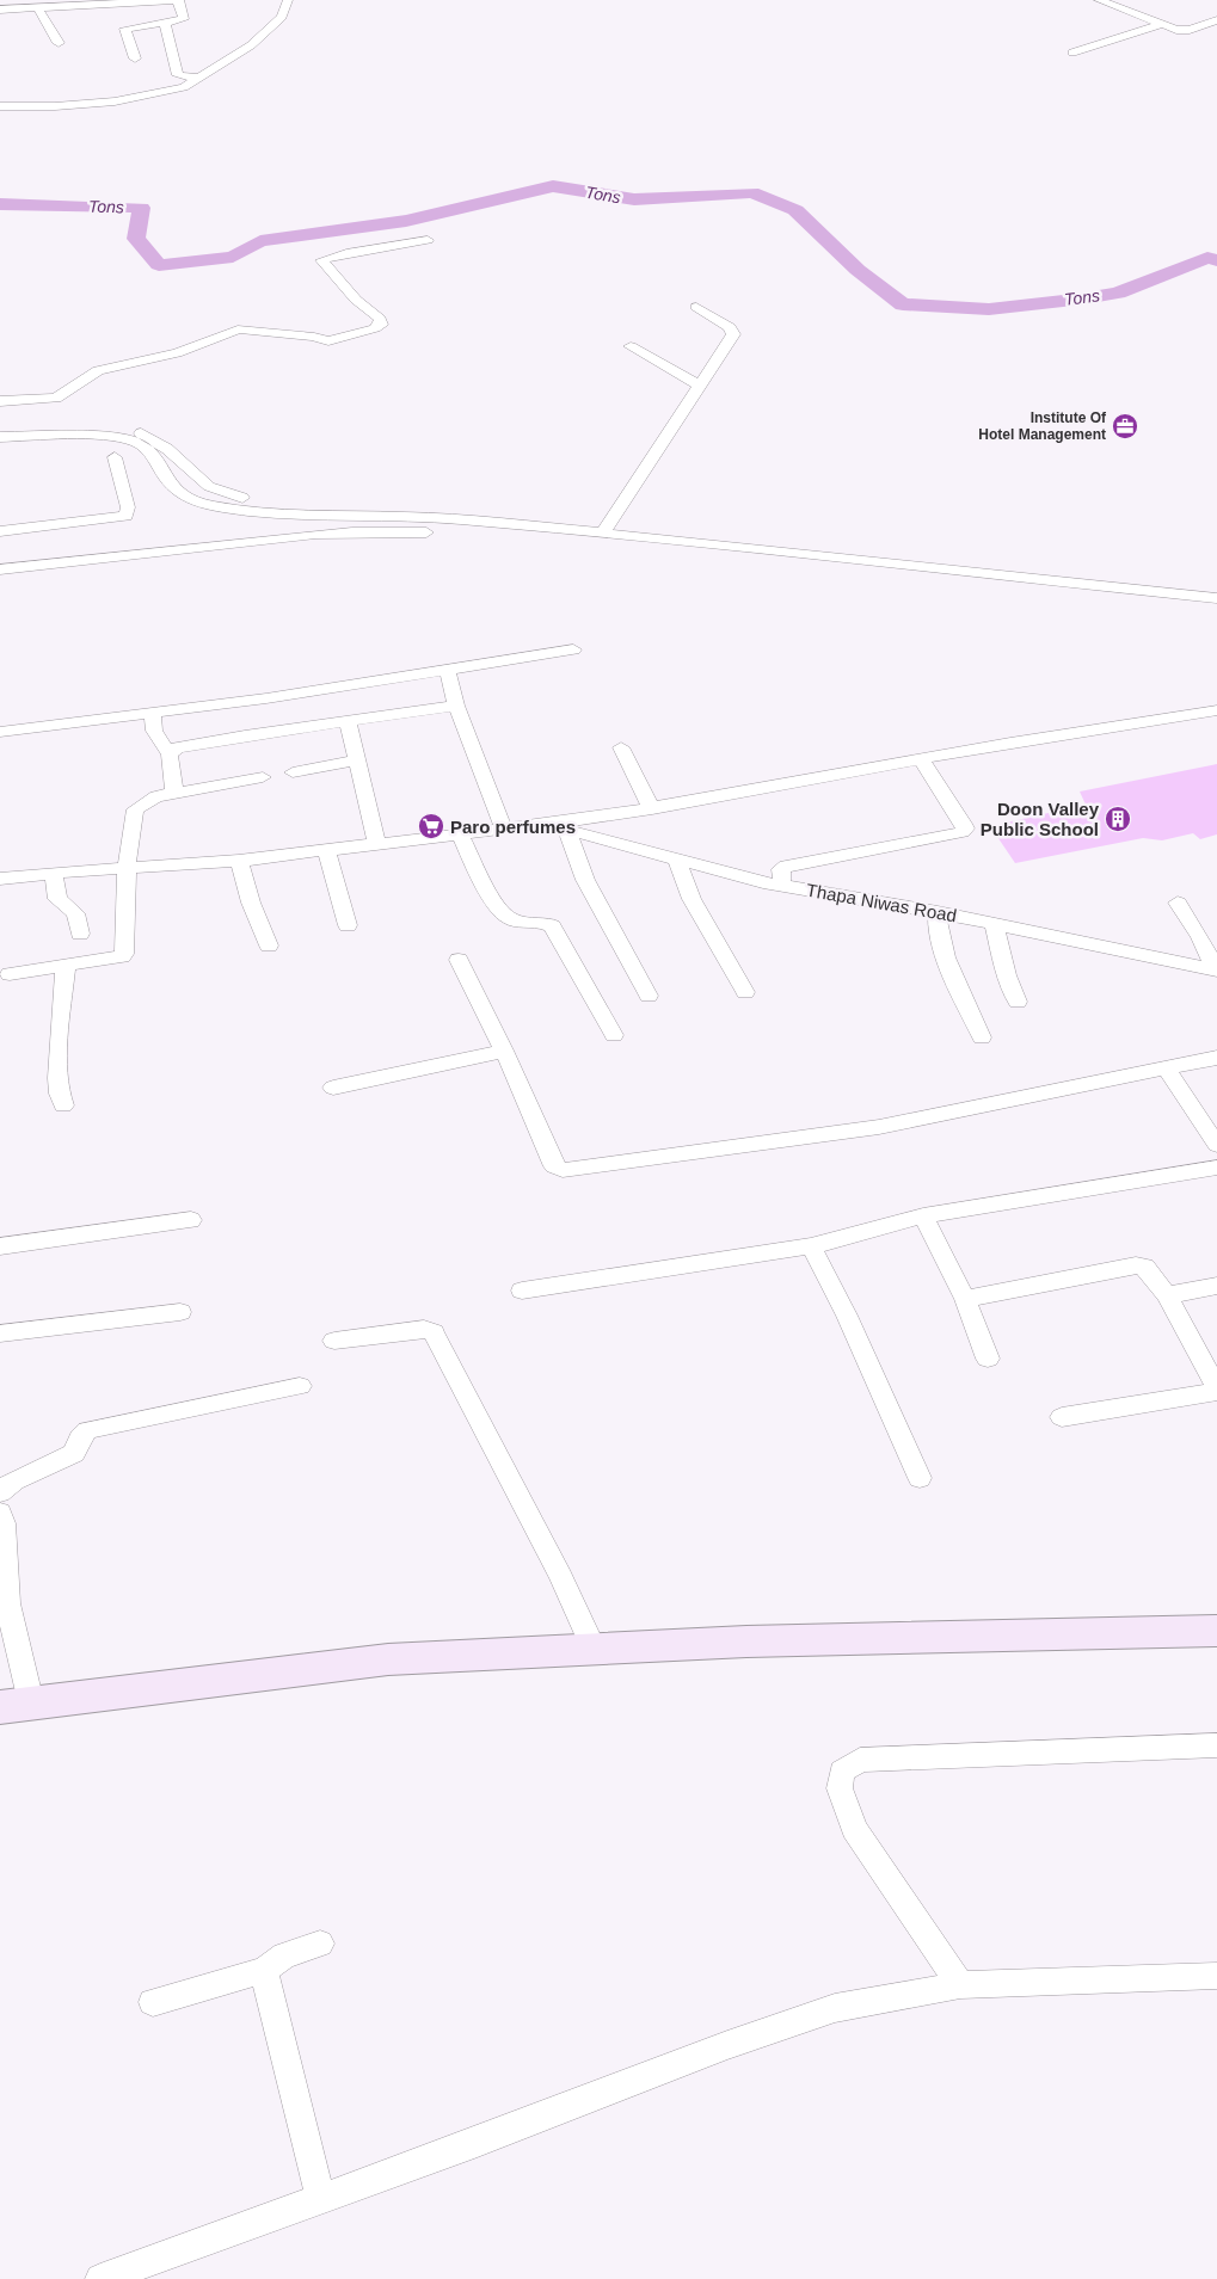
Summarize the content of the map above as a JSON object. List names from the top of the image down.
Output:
{
  "streets": {
    "street": ["Thapa Niwas Road"]
  },
  "water": ["Tons"],
  "places": {
    "office": ["Institute Of Hotel Management"],
    "building": ["Doon Valley Public School"],
    "supermarket": ["Paro perfumes"]
  }
}
